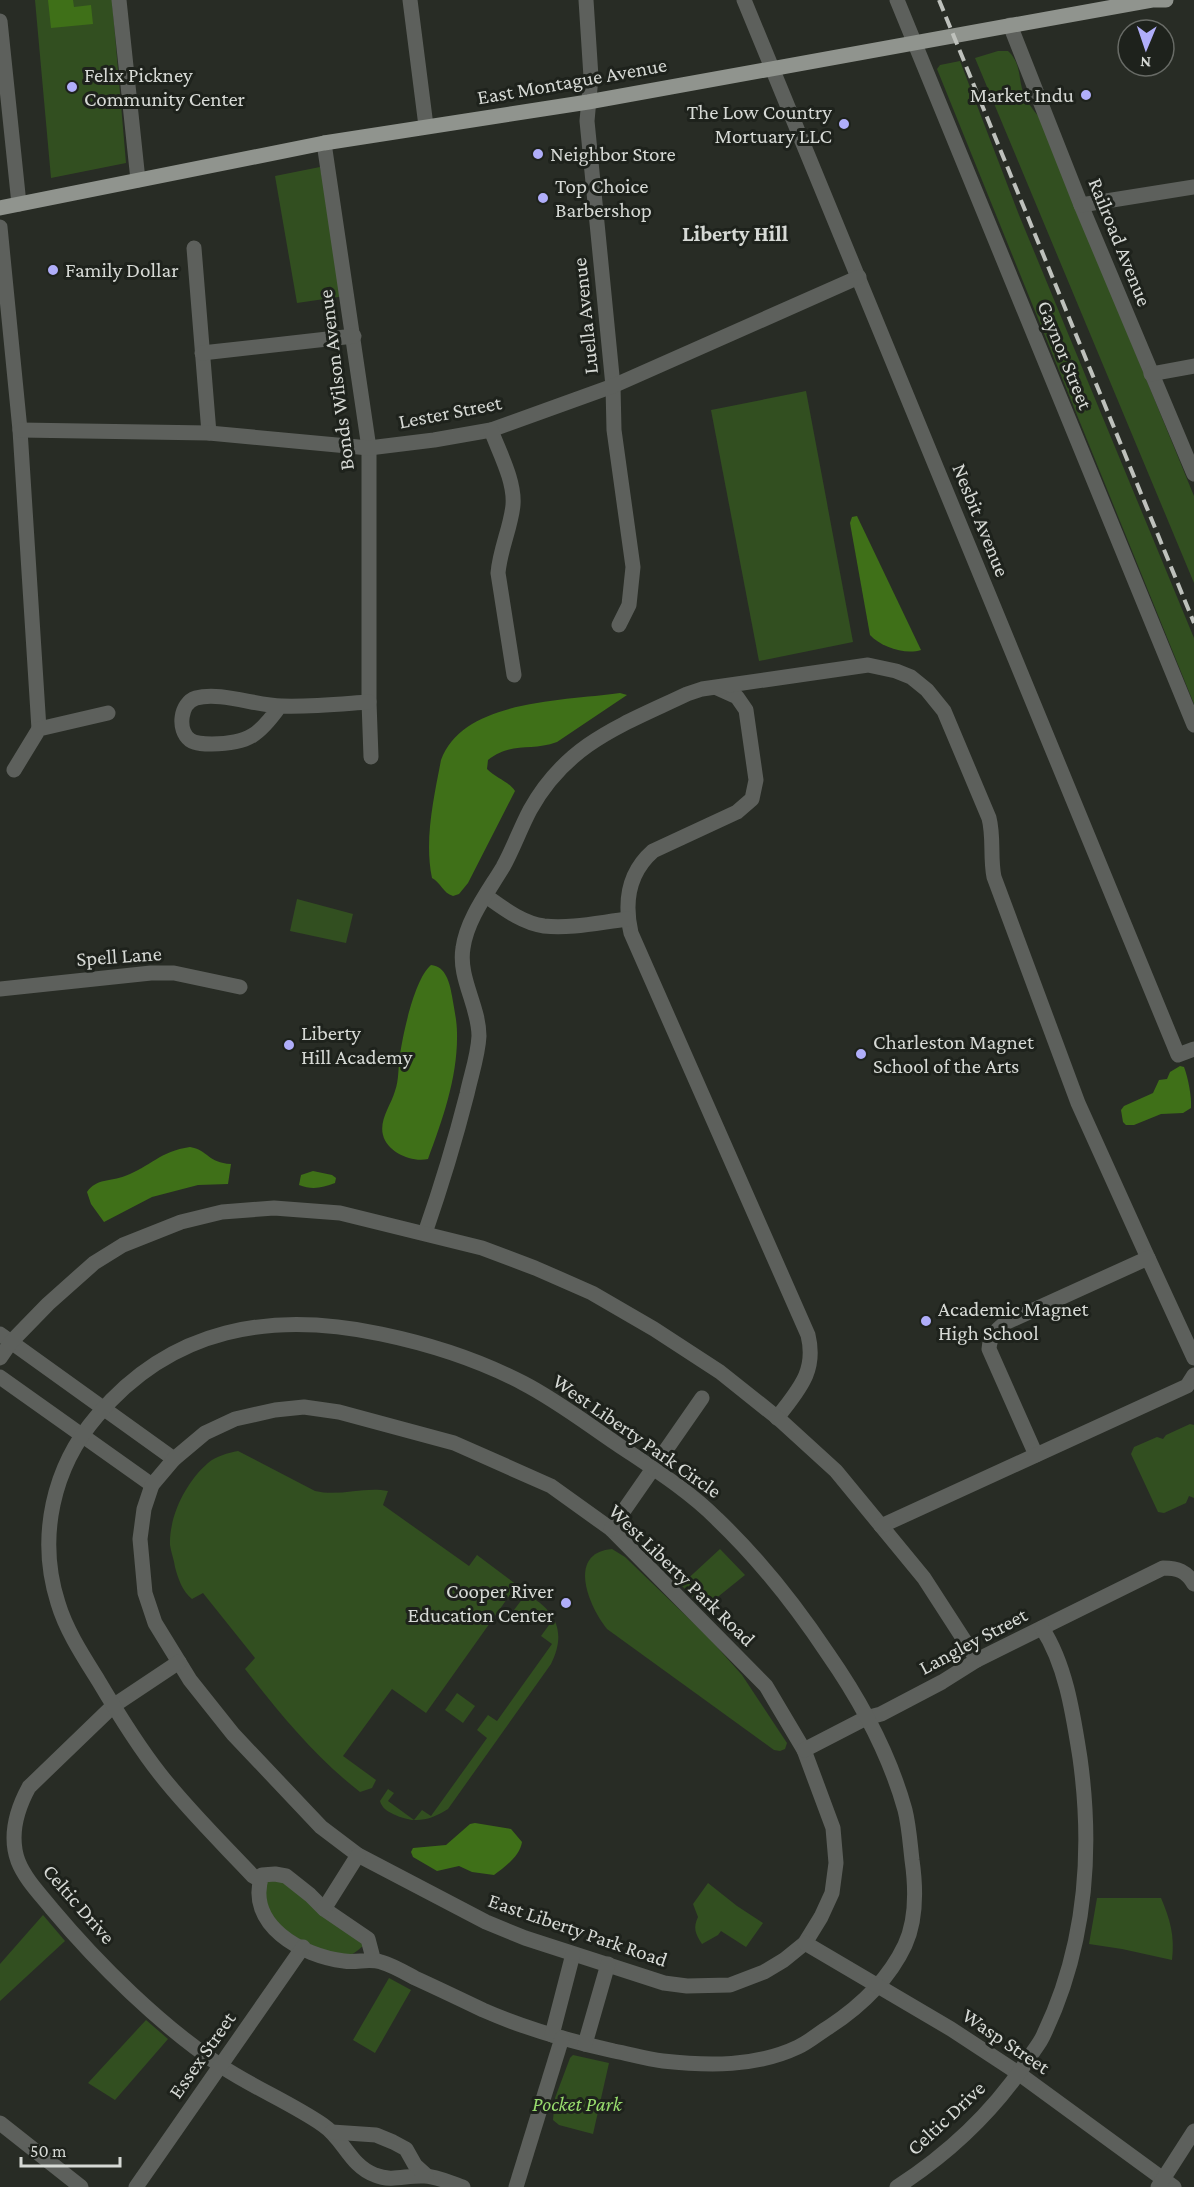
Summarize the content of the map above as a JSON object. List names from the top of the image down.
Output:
{
  "streets": {
    "main road": ["East Montague Avenue"],
    "street": [
      "Railroad Avenue",
      "Luella Avenue",
      "Gaynor Street",
      "Bonds Wilson Avenue",
      "Lester Street",
      "Nesbit Avenue",
      "Spell Lane",
      "West Liberty Park Circle",
      "West Liberty Park Road",
      "Langley Street",
      "Celtic Drive",
      "East Liberty Park Road",
      "Wasp Street",
      "Essex Street"
    ]
  },
  "crossings": [
    ["East Montague Avenue", "Railroad Avenue"],
    ["East Montague Avenue", "Luella Avenue"],
    ["East Montague Avenue", "Gaynor Street"],
    ["East Montague Avenue", "Bonds Wilson Avenue"],
    ["East Montague Avenue", "Nesbit Avenue"],
    ["Luella Avenue", "Lester Street"],
    ["Bonds Wilson Avenue", "Lester Street"],
    ["Lester Street", "Nesbit Avenue"],
    ["West Liberty Park Circle", "Langley Street"],
    ["West Liberty Park Circle", "Celtic Drive"],
    ["West Liberty Park Circle", "Wasp Street"],
    ["West Liberty Park Road", "Langley Street"],
    ["West Liberty Park Road", "East Liberty Park Road"],
    ["West Liberty Park Road", "Wasp Street"],
    ["Langley Street", "Celtic Drive"],
    ["Celtic Drive", "East Liberty Park Road"],
    ["Celtic Drive", "Wasp Street"],
    ["Celtic Drive", "Essex Street"],
    ["East Liberty Park Road", "Wasp Street"]
  ],
  "districts": ["Liberty Hill"],
  "parks": ["Pocket Park"],
  "places": [
    "Felix Pickney Community Center",
    "Market Indu",
    "The Low Country Mortuary LLC",
    "Neighbor Store",
    "Top Choice Barbershop",
    "Family Dollar",
    "Liberty Hill Academy",
    "Charleston Magnet School of the Arts",
    "Academic Magnet High School",
    "Cooper River Education Center"
  ],
  "scale_bar": "50 m",
  "north": "bottom"
}
